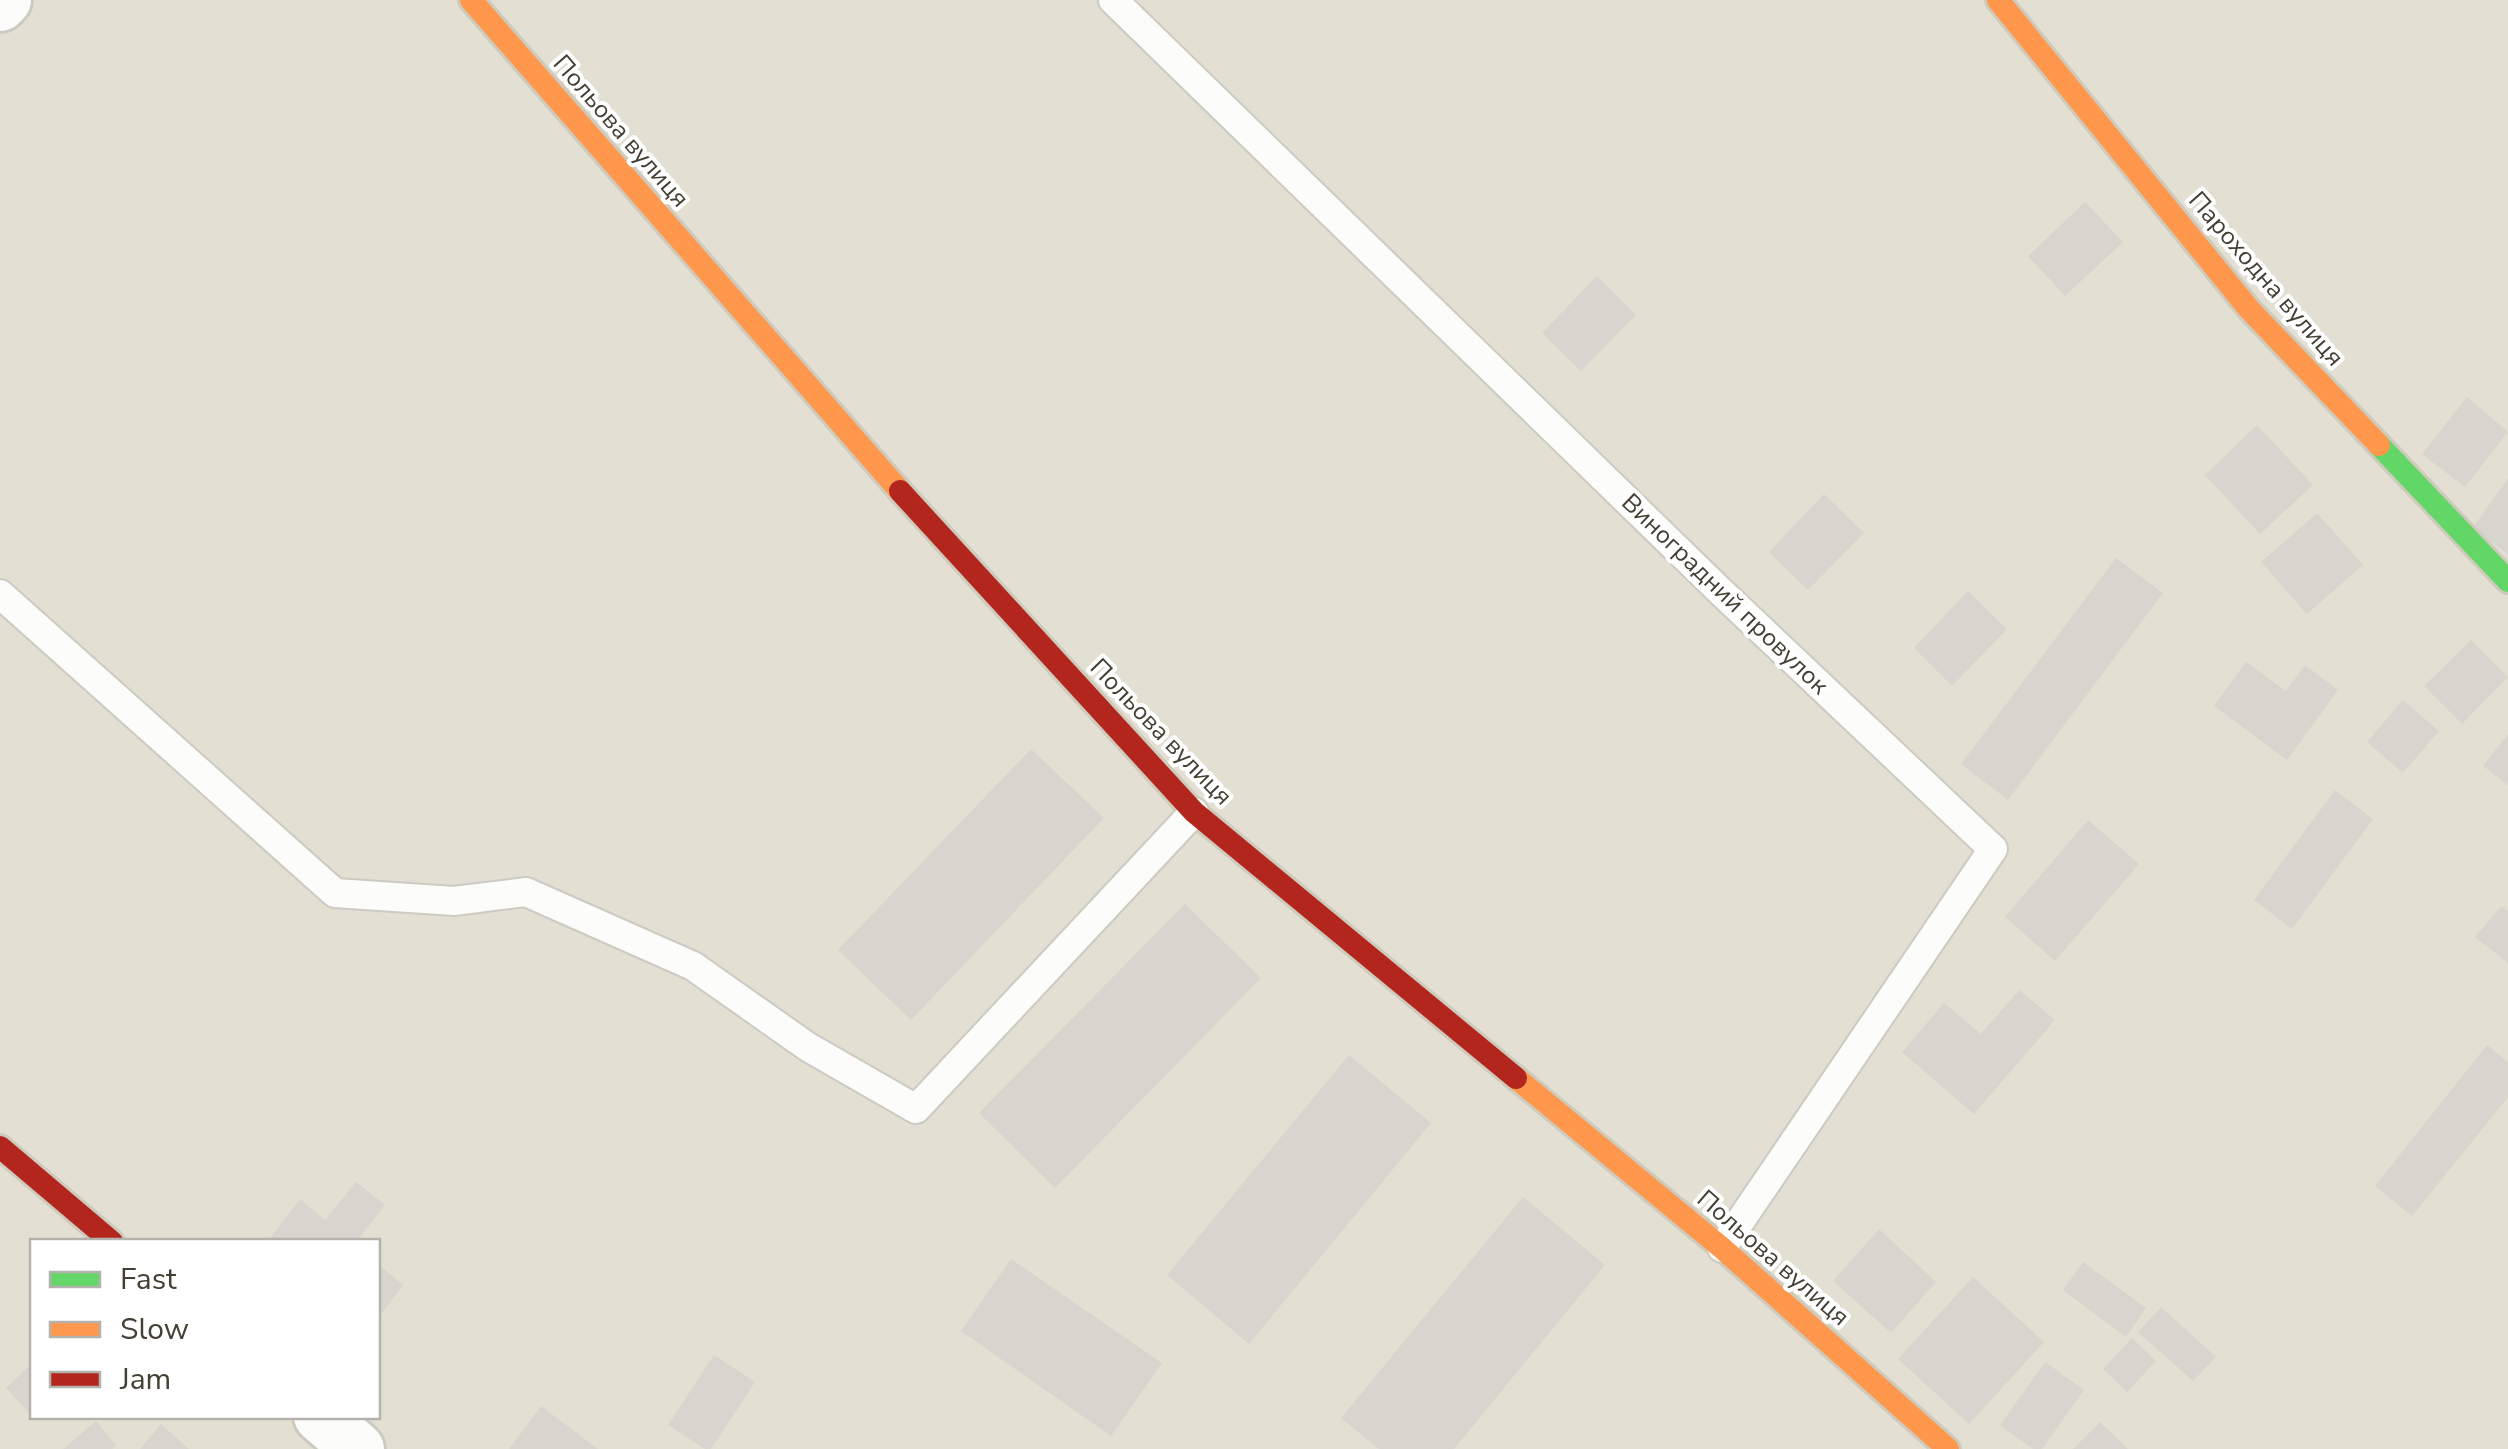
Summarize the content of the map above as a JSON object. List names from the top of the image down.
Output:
{
  "streets": {
    "street": ["Польова вулиця", "Пароходна вулиця"],
    "lane": ["Виноградний провулок"]
  },
  "crossings": [
    ["Польова вулиця", "Виноградний провулок"]
  ],
  "legend": ["Fast", "Slow", "Jam"]
}
